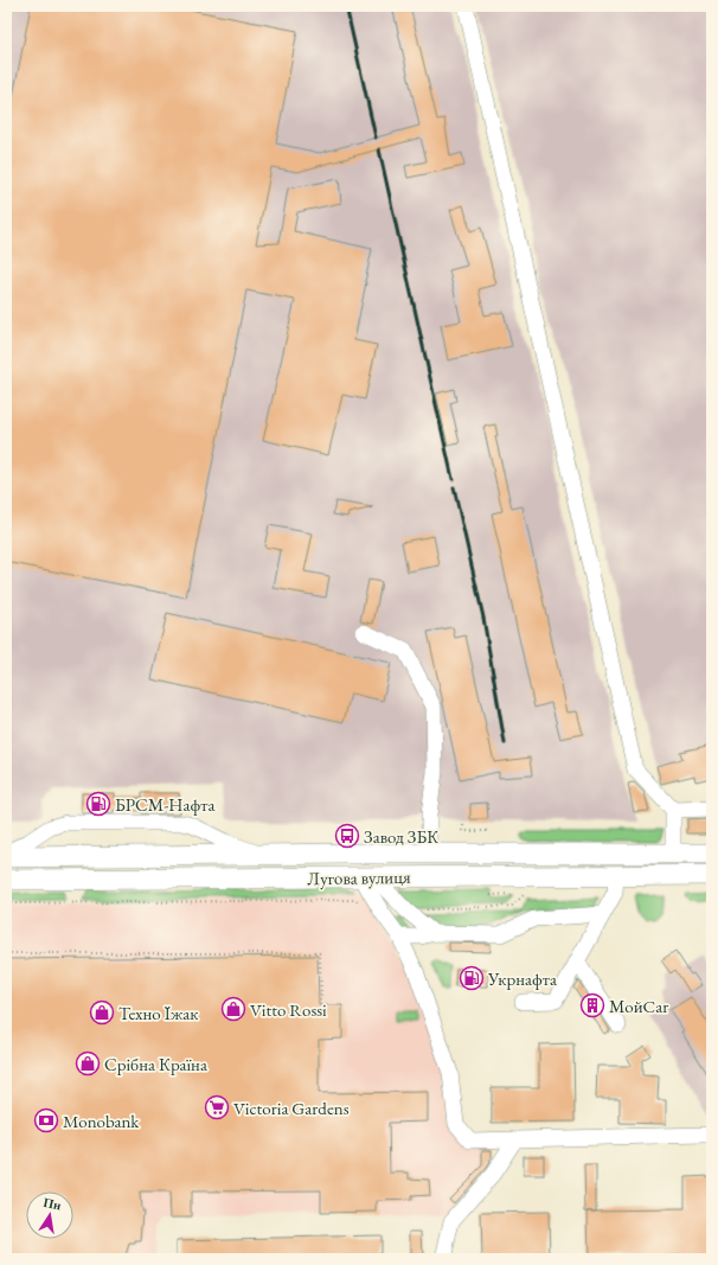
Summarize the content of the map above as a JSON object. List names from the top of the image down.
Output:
{
  "streets": {
    "main road": ["Лугова вулиця"]
  },
  "places": {
    "fuel station": ["БРСМ-Нафта", "Укрнафта"],
    "bus stop": ["Завод ЗБК"],
    "building": ["МойCar"],
    "shop": ["Vitto Rossi", "Техно Їжак", "Срібна Країна"],
    "supermarket": ["Victoria Gardens"],
    "bank": ["Monobank"]
  },
  "north": "top"
}
